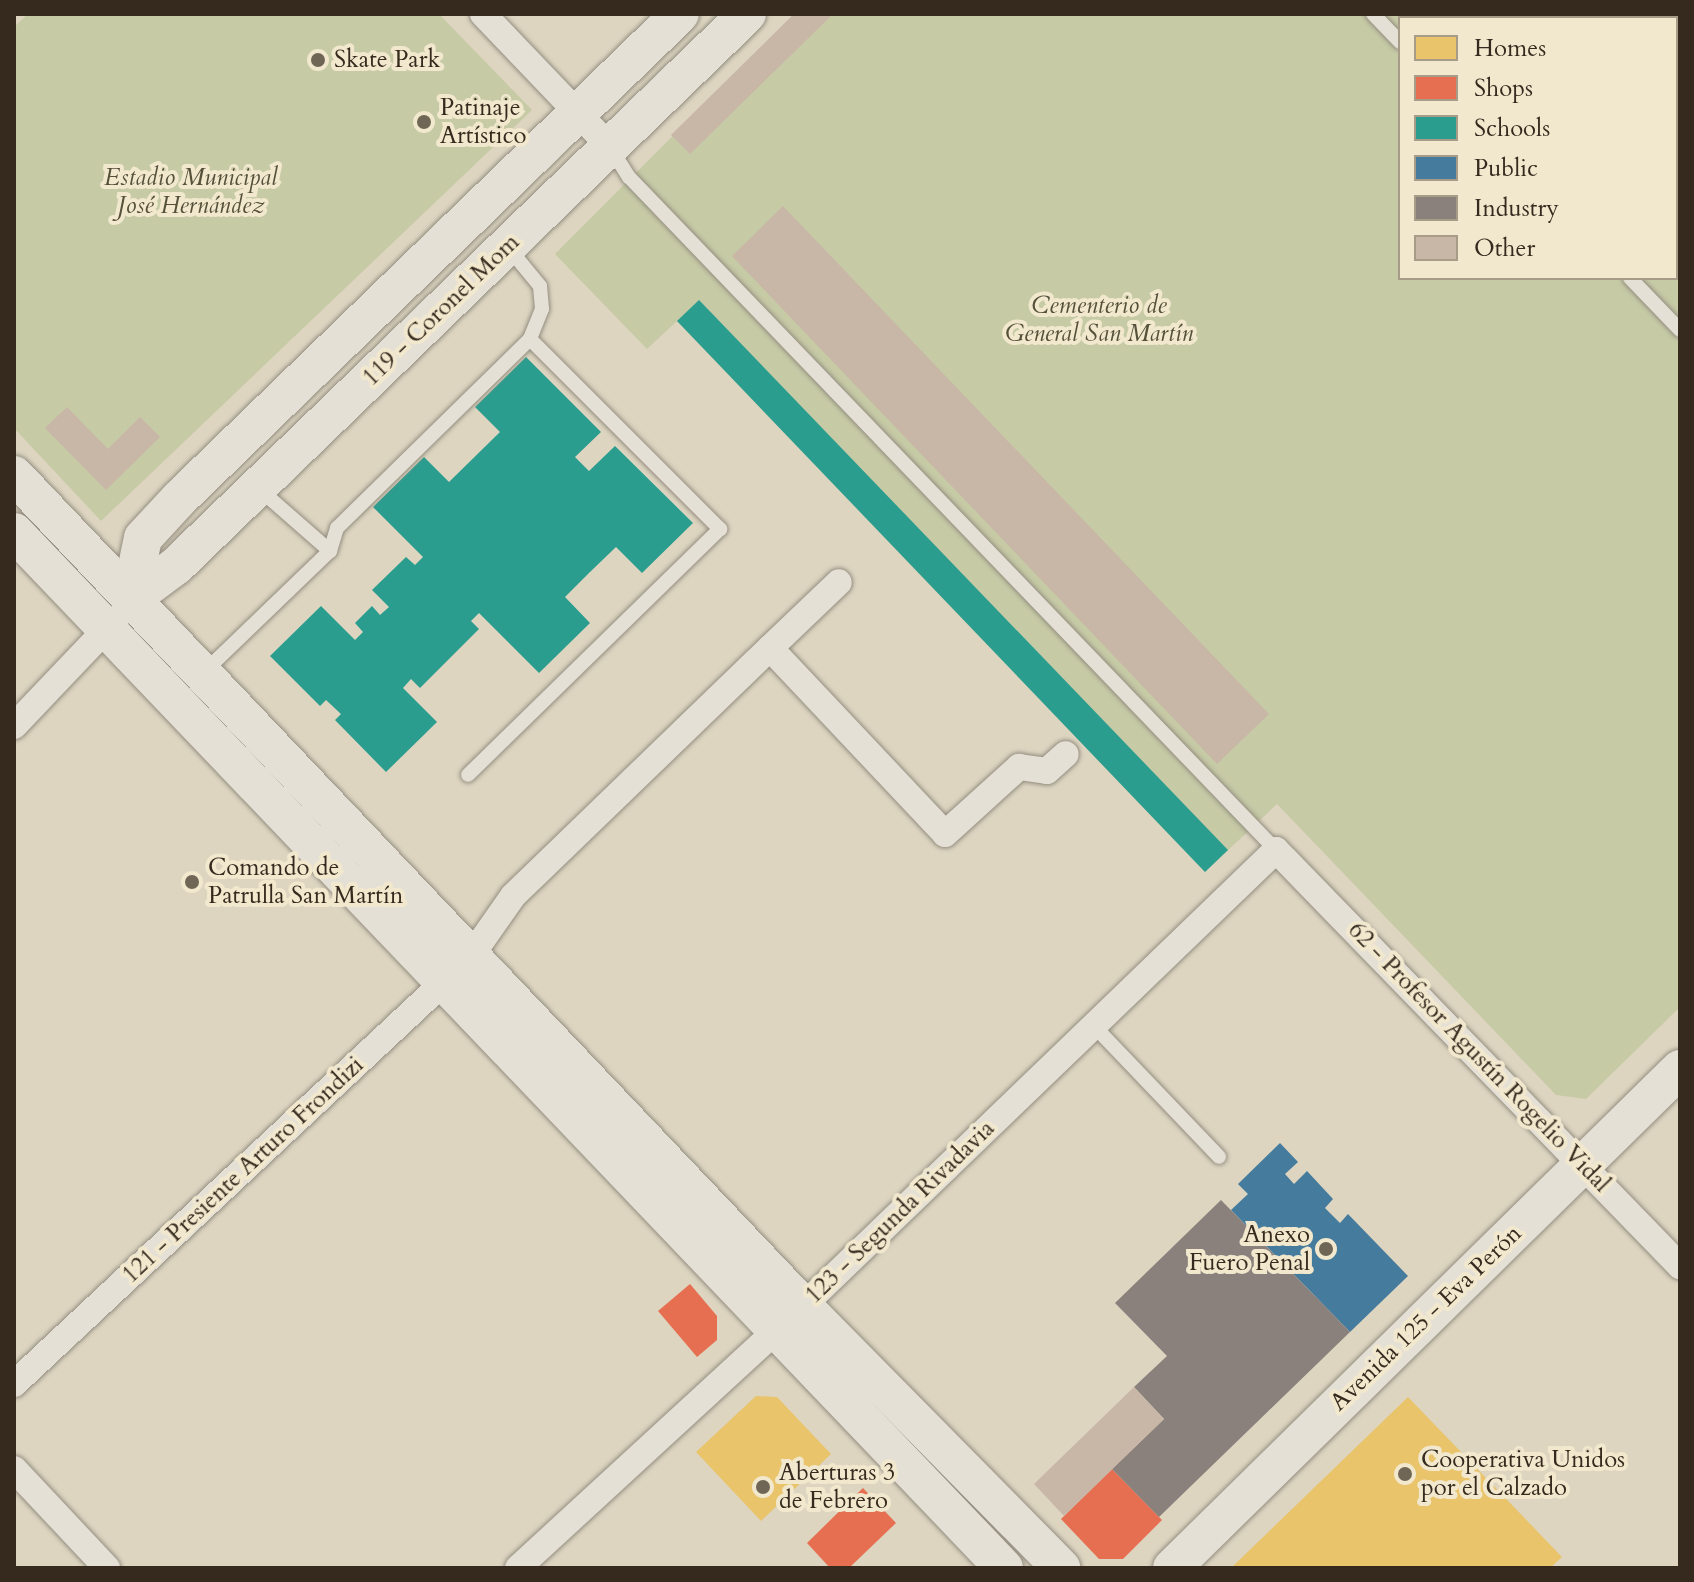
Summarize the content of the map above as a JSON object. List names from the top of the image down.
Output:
{
  "streets": {
    "main road": ["119 - Coronel Mom", "Avenida 125 - Eva Perón"],
    "street": ["62 - Profesor Agustín Rogelio Vidal", "121 - Presiente Arturo Frondizi", "123 - Segunda Rivadavia"]
  },
  "crossings": [
    ["62 - Profesor Agustín Rogelio Vidal", "123 - Segunda Rivadavia"],
    ["62 - Profesor Agustín Rogelio Vidal", "Avenida 125 - Eva Perón"]
  ],
  "parks": ["Estadio Municipal José Hernández", "Cementerio de General San Martín"],
  "places": [
    "Skate Park",
    "Patinaje Artístico",
    "Comando de Patrulla San Martín",
    "Anexo Fuero Penal",
    "Cooperativa Unidos por el Calzado",
    "Aberturas 3 de Febrero"
  ],
  "legend": [
    "Homes",
    "Shops",
    "Schools",
    "Public",
    "Industry",
    "Other"
  ]
}
